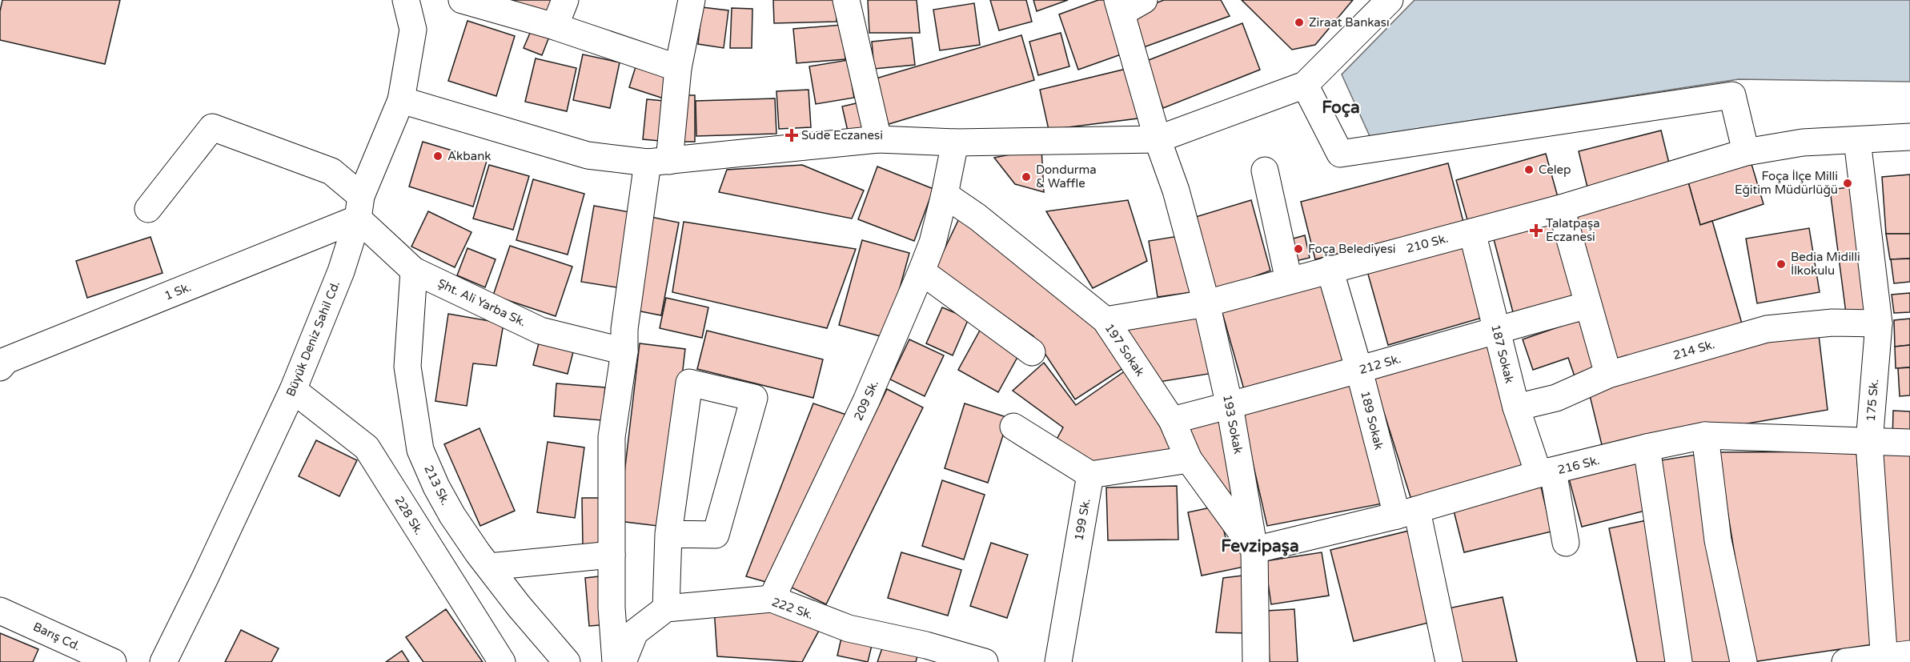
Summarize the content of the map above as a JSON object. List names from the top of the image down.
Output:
{
  "streets": {
    "street": [
      "210 Sk.",
      "1 Sk.",
      "Şht. Ali Yarba Sk.",
      "Büyük Deniz Sahil Cd.",
      "197 Sokak",
      "214 Sk.",
      "187 Sokak",
      "212 Sk.",
      "209 Sk.",
      "175 Sk.",
      "189 Sokak",
      "193 Sokak",
      "216 Sk.",
      "213 Sk.",
      "228 Sk.",
      "199 Sk.",
      "222 Sk.",
      "Barış Cd."
    ]
  },
  "crossings": [
    ["210 Sk.", "197 Sokak"],
    ["210 Sk.", "187 Sokak"],
    ["210 Sk.", "175 Sk."],
    ["210 Sk.", "189 Sokak"],
    ["210 Sk.", "193 Sokak"],
    ["1 Sk.", "Şht. Ali Yarba Sk."],
    ["1 Sk.", "Büyük Deniz Sahil Cd."],
    ["Şht. Ali Yarba Sk.", "Büyük Deniz Sahil Cd."],
    ["Şht. Ali Yarba Sk.", "213 Sk."],
    ["Büyük Deniz Sahil Cd.", "228 Sk."],
    ["197 Sokak", "212 Sk."],
    ["197 Sokak", "209 Sk."],
    ["197 Sokak", "193 Sokak"],
    ["197 Sokak", "216 Sk."],
    ["214 Sk.", "187 Sokak"],
    ["214 Sk.", "175 Sk."],
    ["187 Sokak", "212 Sk."],
    ["187 Sokak", "216 Sk."],
    ["212 Sk.", "189 Sokak"],
    ["212 Sk.", "193 Sokak"],
    ["209 Sk.", "222 Sk."],
    ["175 Sk.", "216 Sk."],
    ["189 Sokak", "216 Sk."],
    ["193 Sokak", "216 Sk."]
  ],
  "districts": ["Foça", "Fevzipaşa"],
  "places": {
    "other": [
      "Ziraat Bankası",
      "Akbank",
      "Celep",
      "Dondurma & Waffle",
      "Foça İlçe Milli Eğitim Müdürlüğü",
      "Foça Belediyesi",
      "Bedia Midilli İlkokulu"
    ],
    "health": ["Sude Eczanesi", "Talatpaşa Eczanesi"]
  }
}
